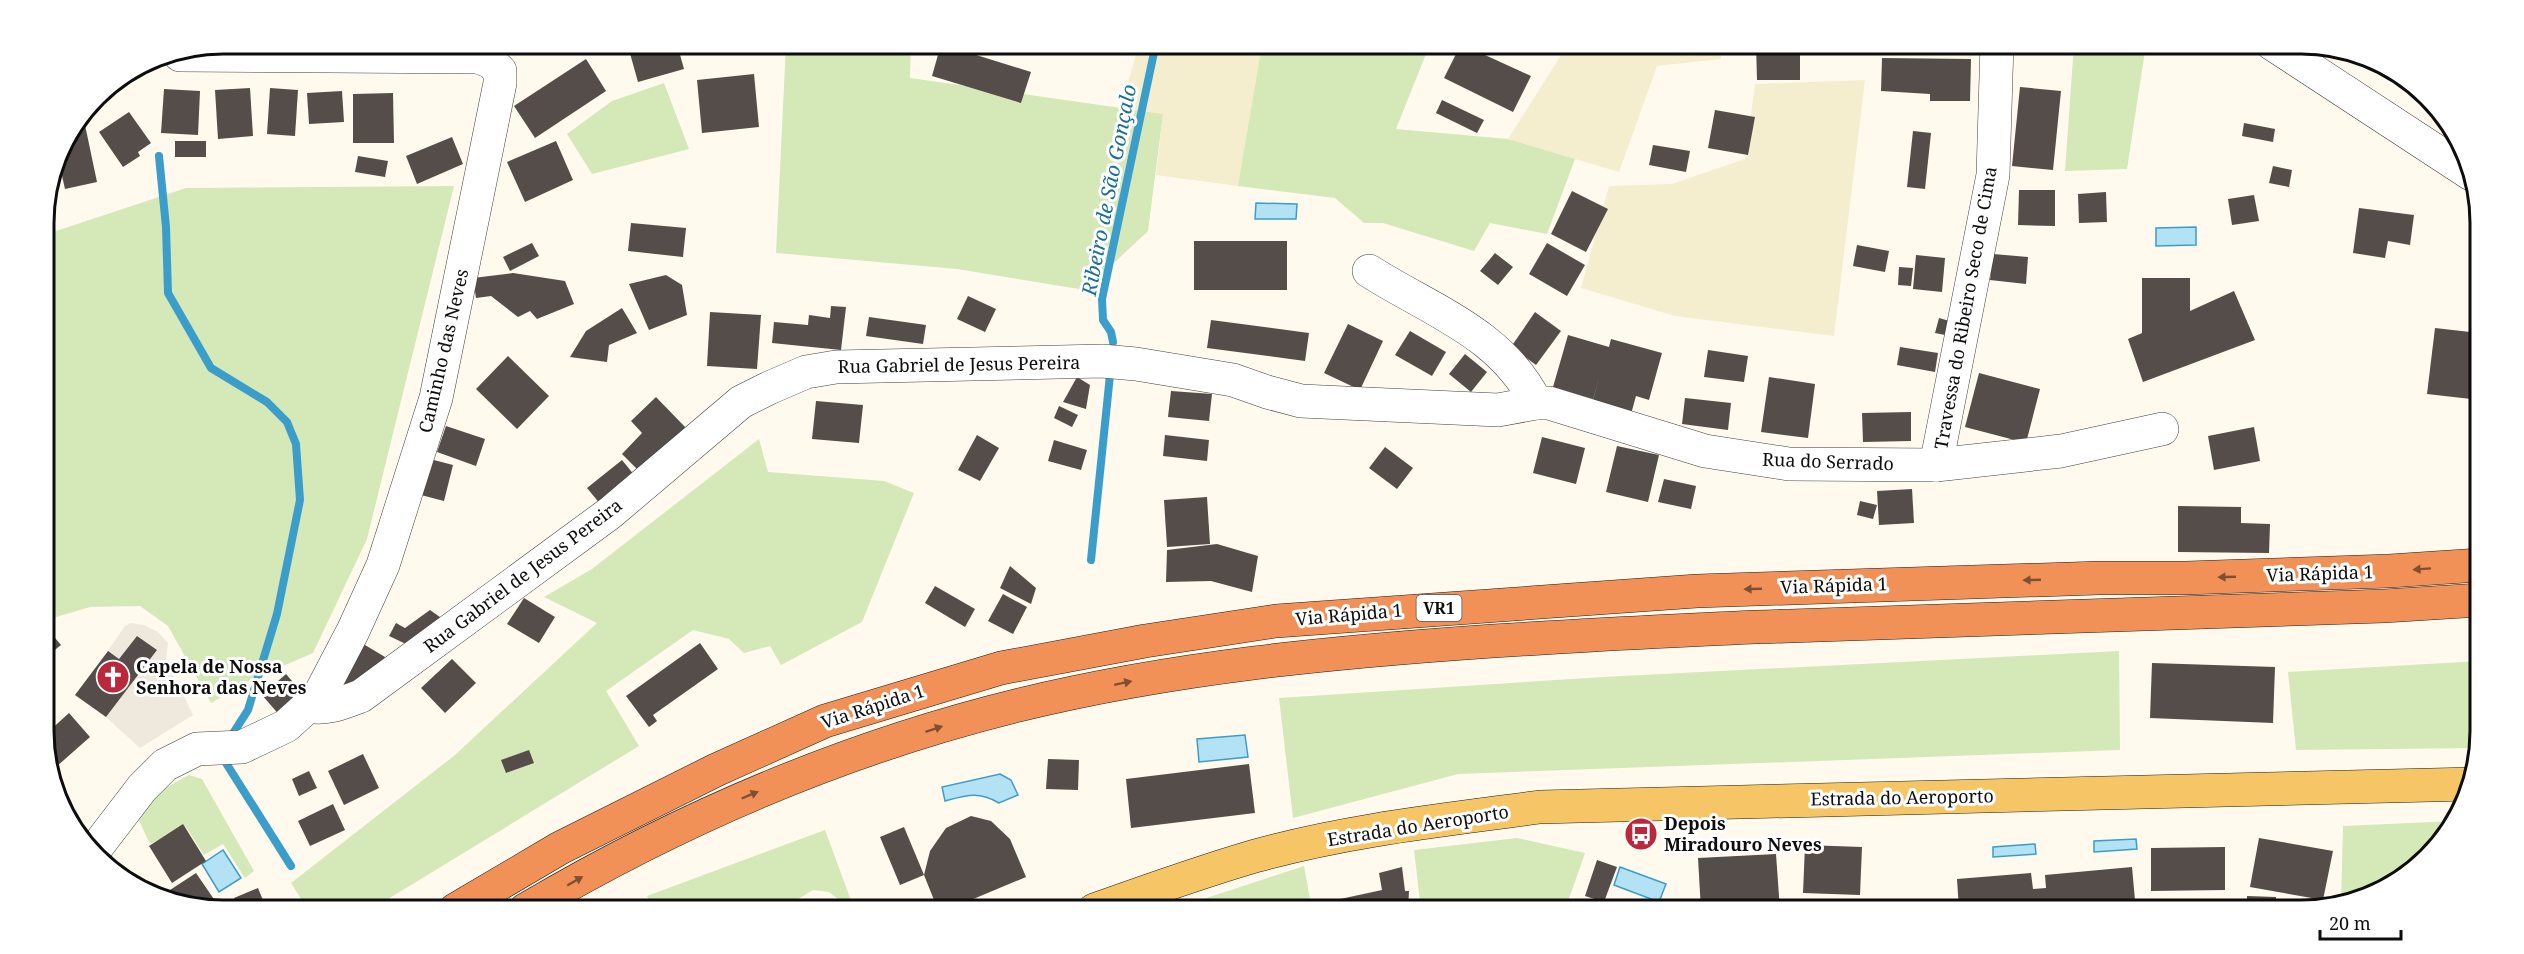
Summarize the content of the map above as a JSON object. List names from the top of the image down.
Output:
{
  "streets": {
    "highway": ["Via Rápida 1", "VR1"],
    "main road": ["Estrada do Aeroporto"],
    "street": [
      "Travessa do Ribeiro Seco de Cima",
      "Caminho das Neves",
      "Rua Gabriel de Jesus Pereira",
      "Rua do Serrado"
    ]
  },
  "crossings": [
    ["Travessa do Ribeiro Seco de Cima", "Rua do Serrado"],
    ["Caminho das Neves", "Rua Gabriel de Jesus Pereira"],
    ["Rua Gabriel de Jesus Pereira", "Rua do Serrado"]
  ],
  "water": ["Ribeiro de São Gonçalo"],
  "places": {
    "church": ["Capela de Nossa Senhora das Neves"],
    "bus stop": ["Depois Miradouro Neves"]
  },
  "scale_bar": "20 m"
}
